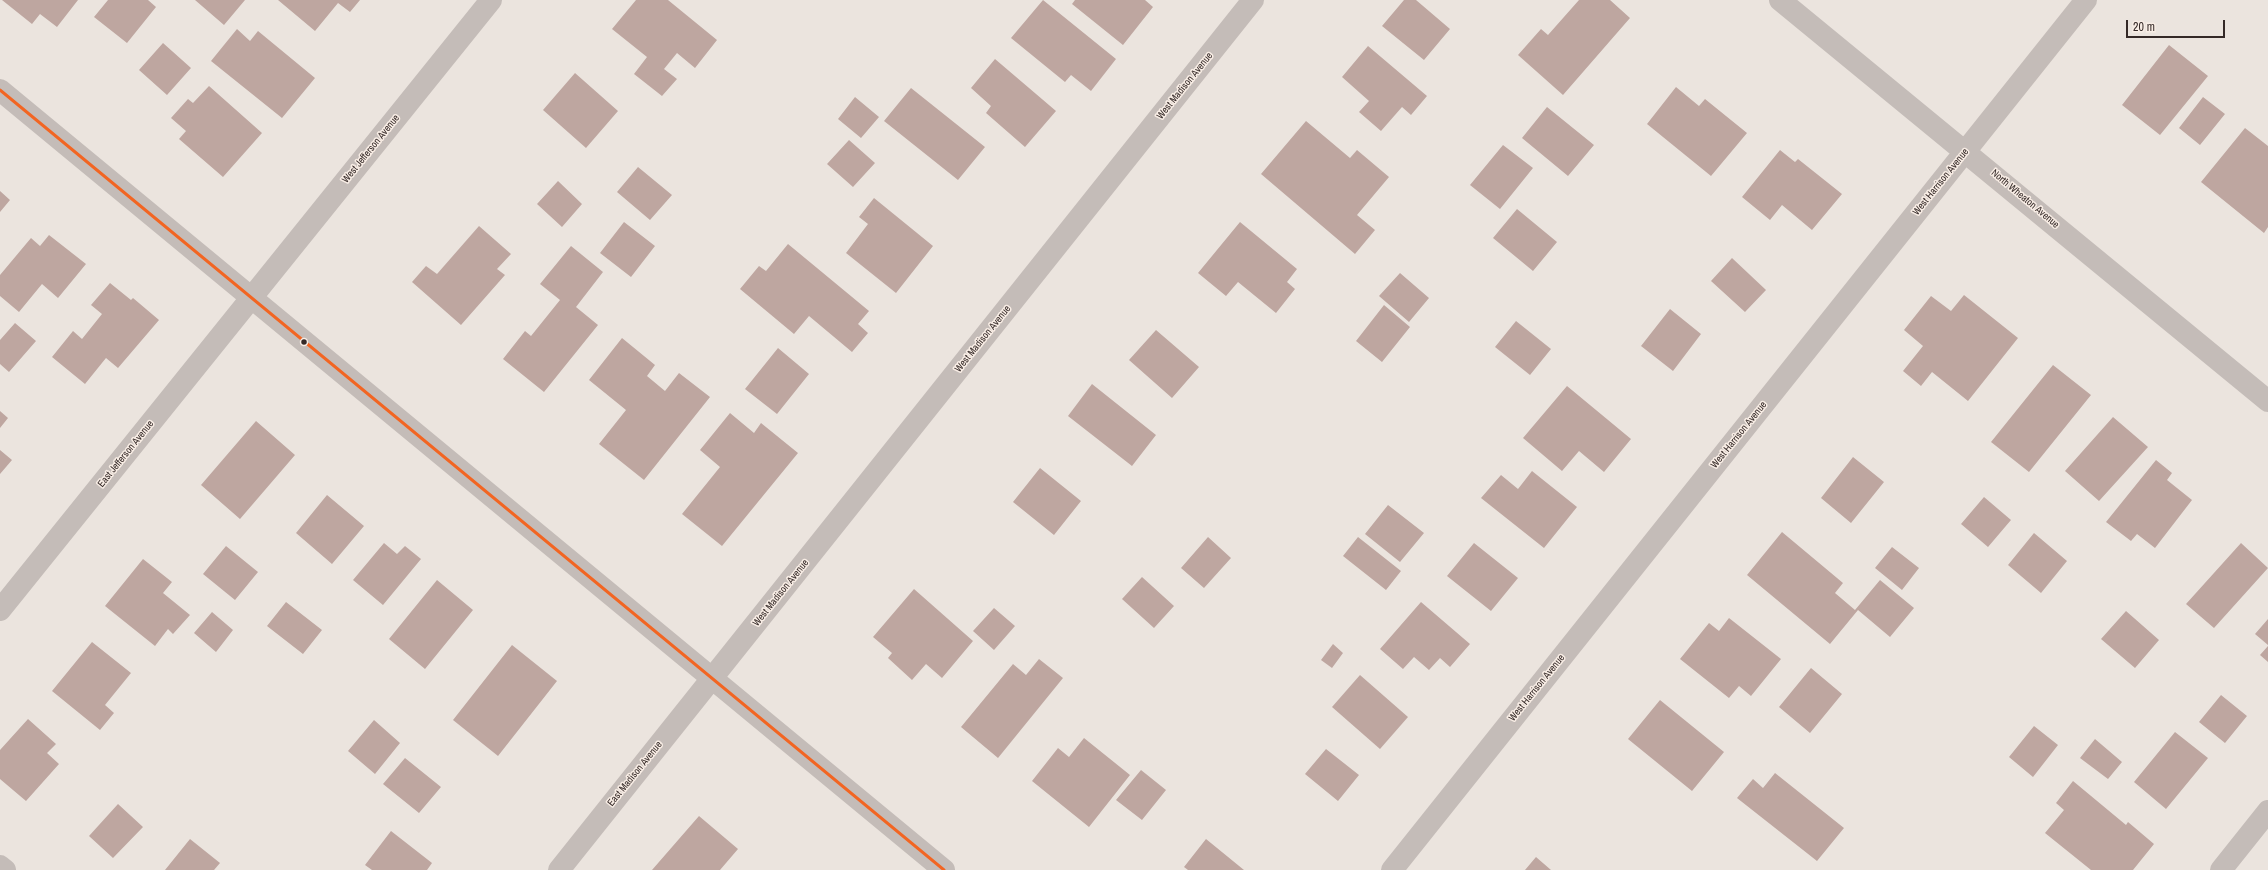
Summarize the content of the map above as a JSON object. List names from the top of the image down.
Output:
{
  "streets": {
    "street": [
      "West Madison Avenue",
      "West Jefferson Avenue",
      "West Harrison Avenue",
      "North Wheaton Avenue",
      "East Jefferson Avenue",
      "East Madison Avenue"
    ]
  },
  "crossings": [
    ["West Madison Avenue", "East Madison Avenue"],
    ["West Jefferson Avenue", "East Jefferson Avenue"],
    ["West Harrison Avenue", "North Wheaton Avenue"]
  ],
  "scale_bar": "20 m"
}
